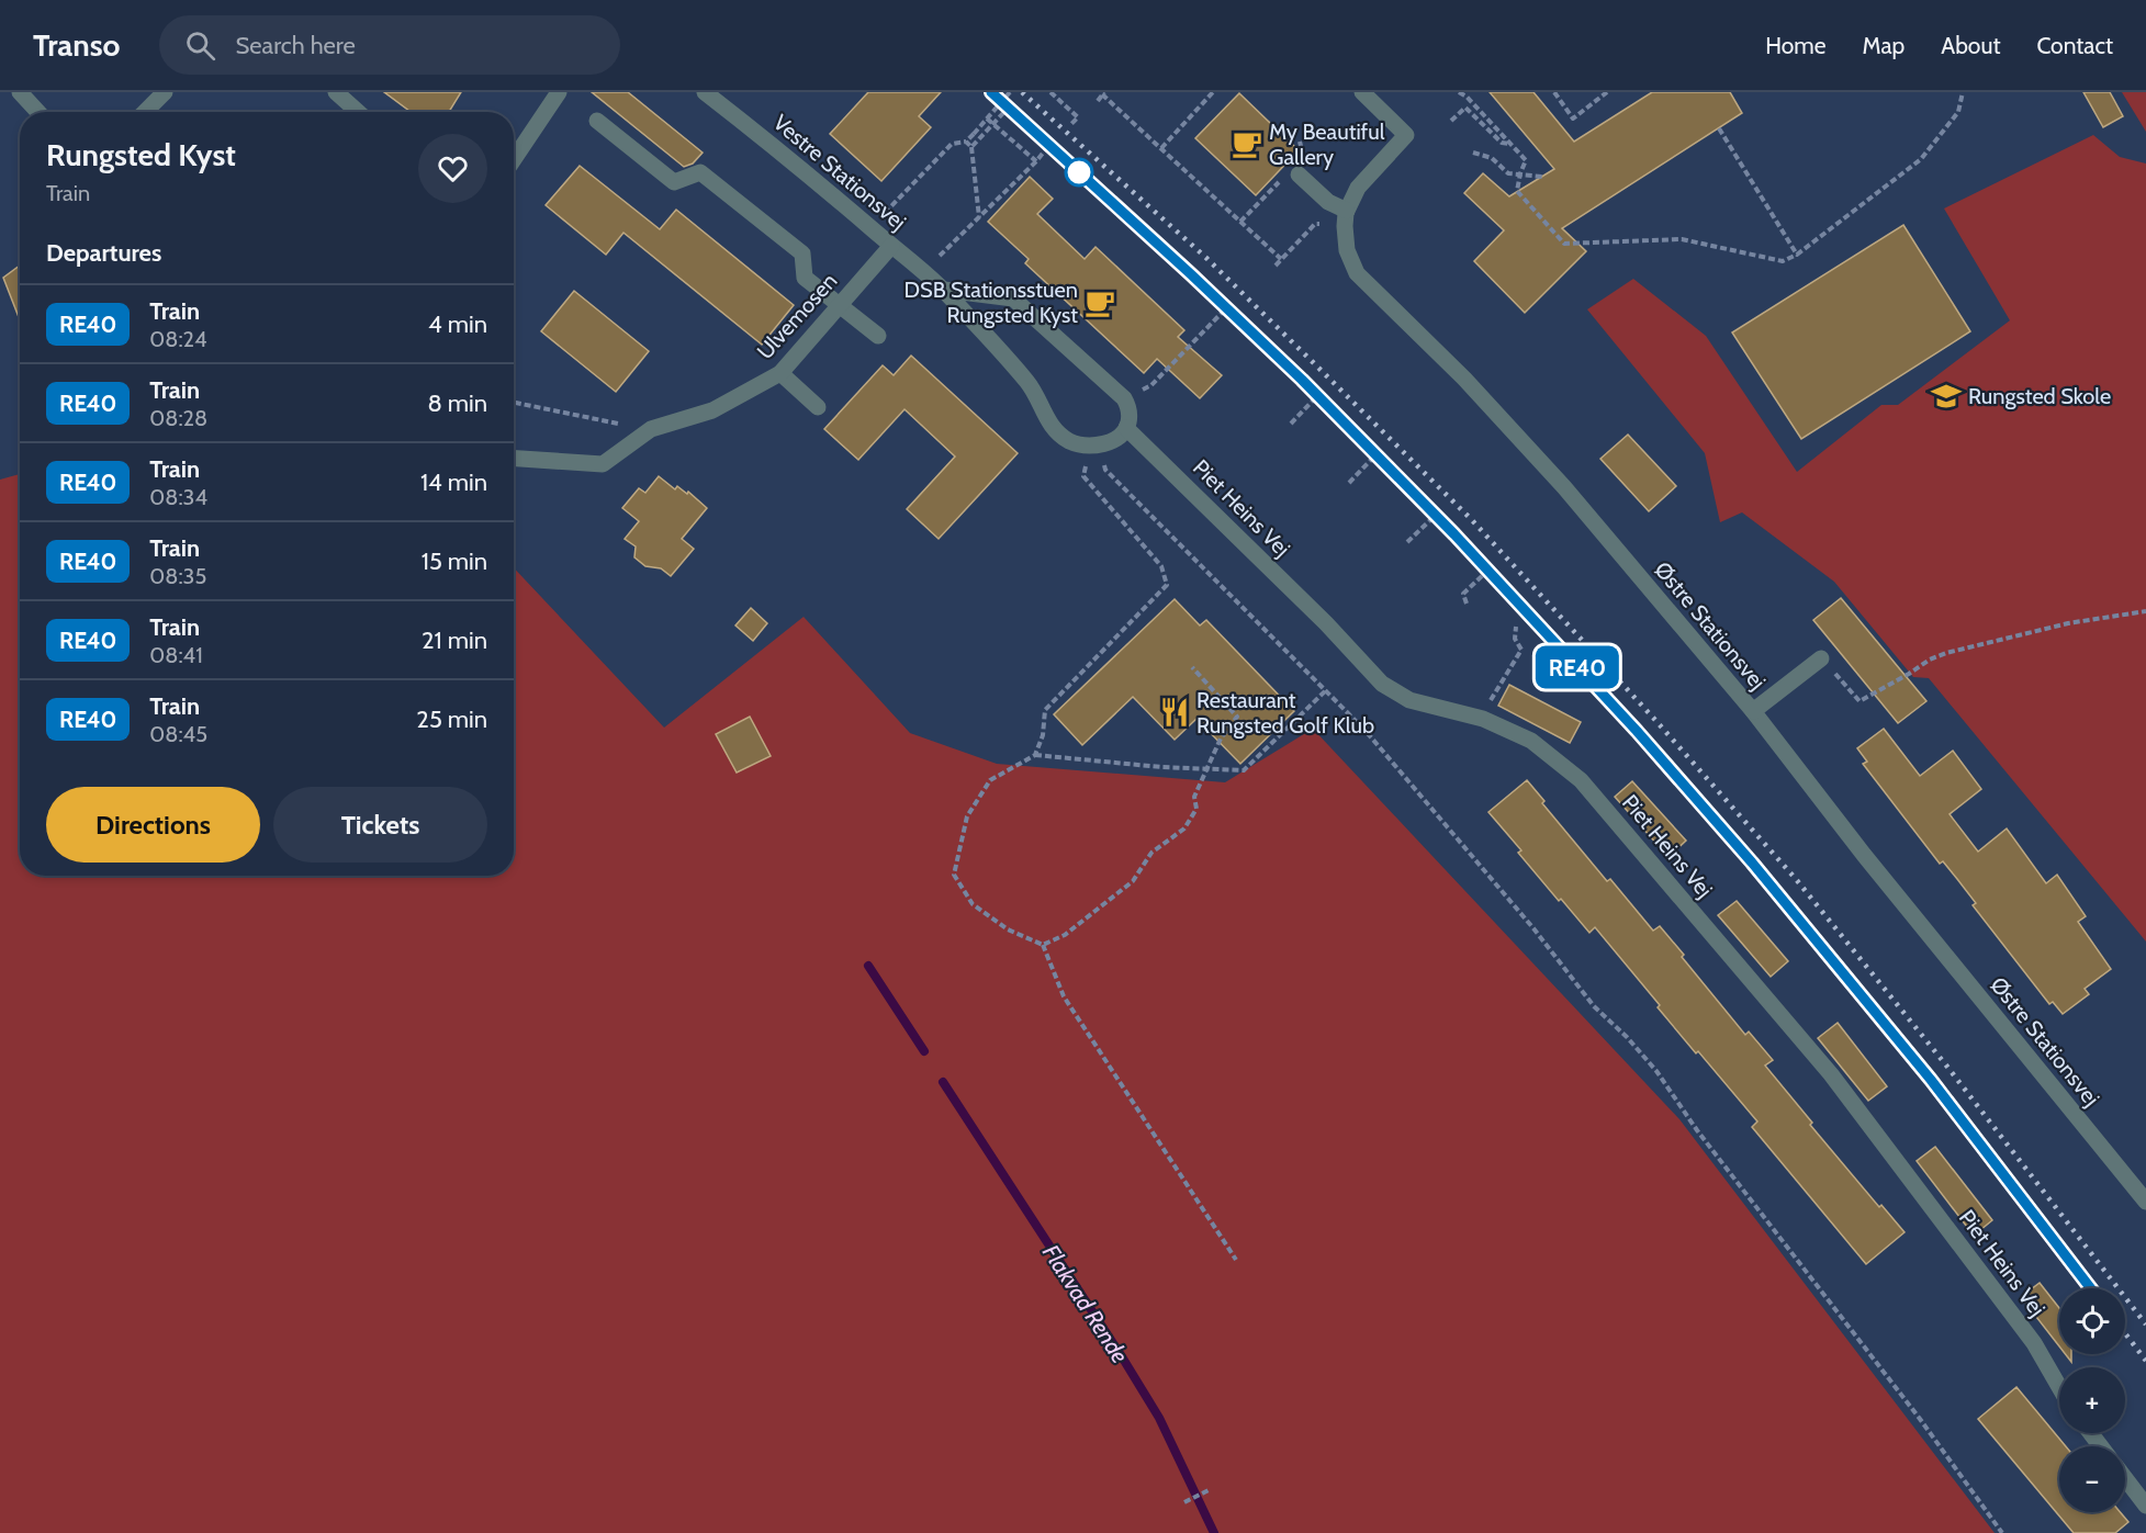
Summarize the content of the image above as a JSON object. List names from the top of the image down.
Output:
{
  "streets": {
    "street": [
      "Vestre Stationsvej",
      "Ulvemosen",
      "Piet Heins Vej",
      "Østre Stationsvej"
    ]
  },
  "crossings": [
    ["Vestre Stationsvej", "Ulvemosen"]
  ],
  "water": ["Flakvad Rende"],
  "places": {
    "cafe": ["My Beautiful Gallery", "DSB Stationsstuen Rungsted Kyst"],
    "school or university": ["Rungsted Skole"],
    "restaurant": ["Restaurant Rungsted Golf Klub"]
  },
  "page": {
    "header": "Transo",
    "search": "Search here",
    "nav": [
      "Home",
      "Map",
      "About",
      "Contact"
    ],
    "on_map": "RE40",
    "heading": [
      ["Rungsted Kyst", "Train"],
      "Departures"
    ],
    "list": [
      {
        "mark": "RE40",
        "name": "Train",
        "note": "08:24",
        "value": "4 min"
      },
      {
        "mark": "RE40",
        "name": "Train",
        "note": "08:28",
        "value": "8 min"
      },
      {
        "mark": "RE40",
        "name": "Train",
        "note": "08:34",
        "value": "14 min"
      },
      {
        "mark": "RE40",
        "name": "Train",
        "note": "08:35",
        "value": "15 min"
      },
      {
        "mark": "RE40",
        "name": "Train",
        "note": "08:41",
        "value": "21 min"
      },
      {
        "mark": "RE40",
        "name": "Train",
        "note": "08:45",
        "value": "25 min"
      }
    ],
    "buttons": ["Directions", "Tickets"],
    "map_buttons": ["+", "−"]
  }
}
